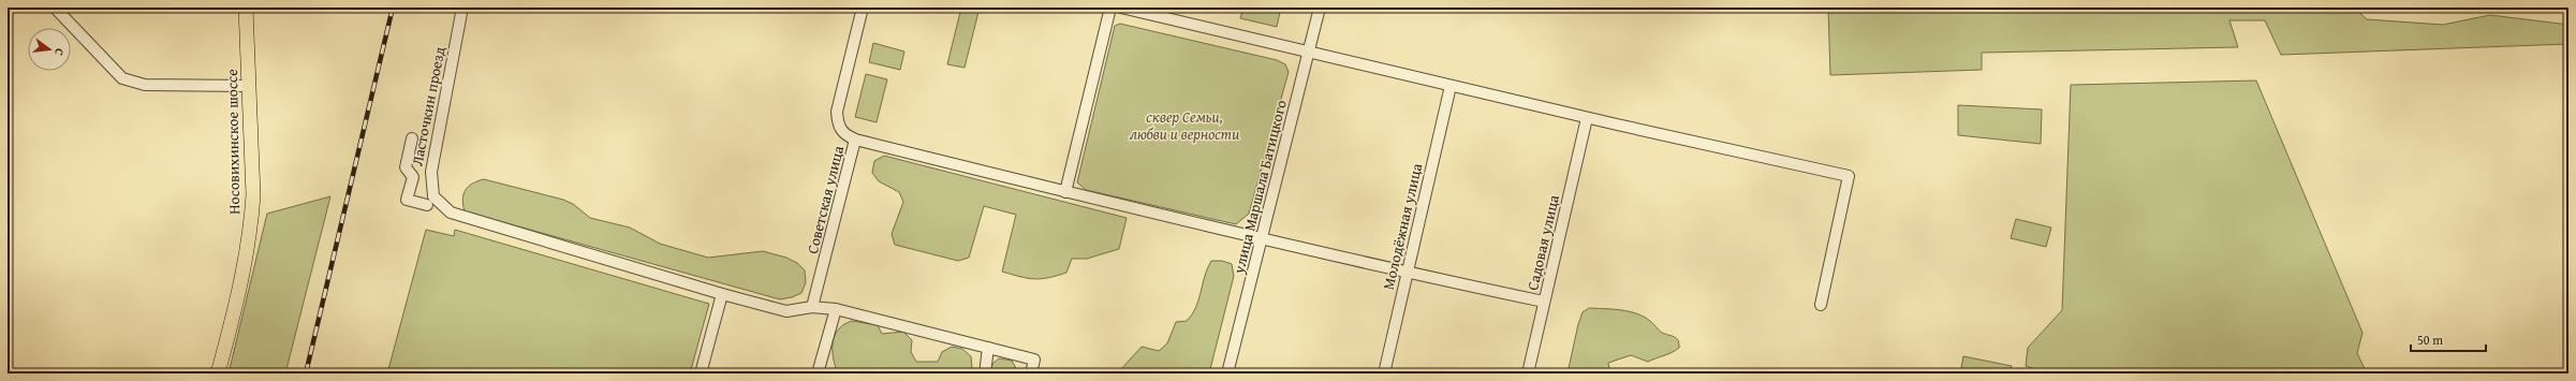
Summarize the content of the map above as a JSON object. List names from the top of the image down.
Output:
{
  "streets": {
    "main road": ["Носовихинское шоссе"],
    "street": [
      "Ласточкин проезд",
      "улица Маршала Батицкого",
      "Советская улица",
      "Молодёжная улица",
      "Садовая улица"
    ]
  },
  "parks": ["сквер Семьи, любви и верности"],
  "scale_bar": "50 m",
  "north": "right"
}
